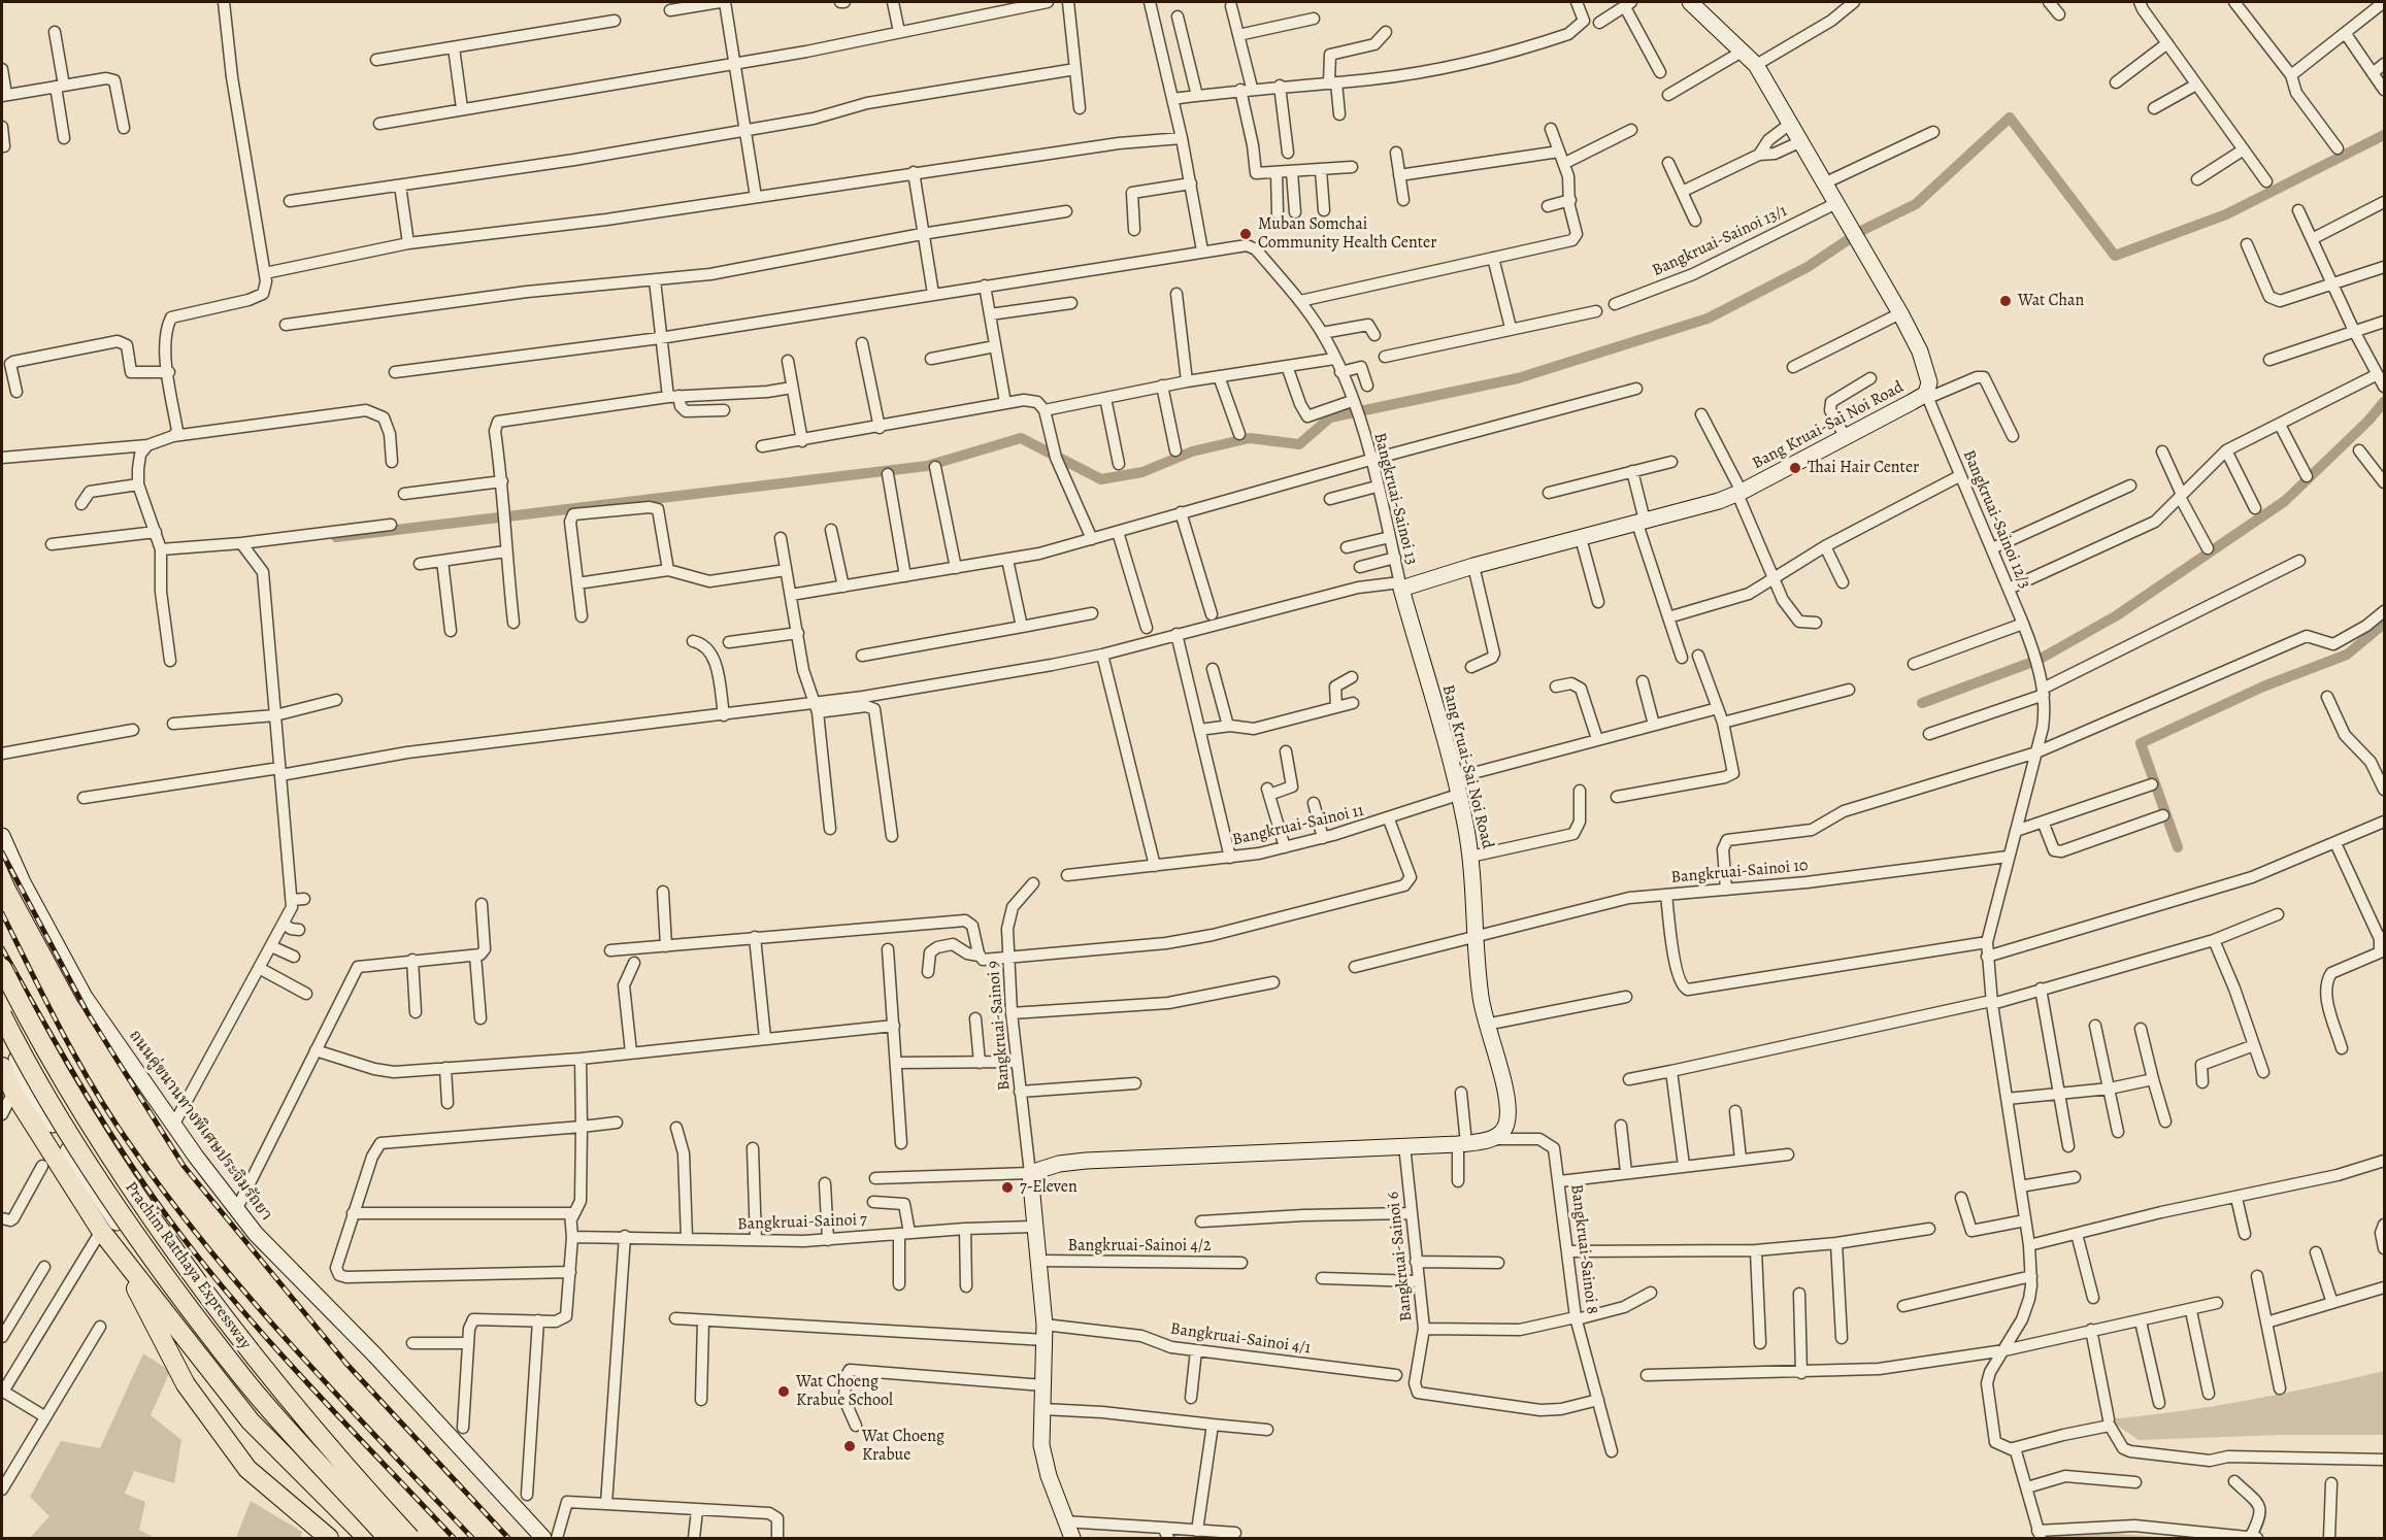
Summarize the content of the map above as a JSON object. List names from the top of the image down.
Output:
{
  "streets": {
    "highway": ["Prachim Ratthaya Expressway"],
    "main road": ["Bang Kruai-Sai Noi Road", "ถนนคู่ขนานทางพิเศษประจิมรัถยา"],
    "street": [
      "Bangkruai-Sainoi 13/1",
      "Bangkruai-Sainoi 13",
      "Bangkruai-Sainoi 12/3",
      "Bangkruai-Sainoi 11",
      "Bangkruai-Sainoi 10",
      "Bangkruai-Sainoi 9",
      "Bangkruai-Sainoi 7",
      "Bangkruai-Sainoi 4/2",
      "Bangkruai-Sainoi 8",
      "Bangkruai-Sainoi 6",
      "Bangkruai-Sainoi 4/1"
    ]
  },
  "crossings": [
    ["Bangkruai-Sainoi 13/1", "Bang Kruai-Sai Noi Road"],
    ["Bang Kruai-Sai Noi Road", "Bangkruai-Sainoi 13"],
    ["Bang Kruai-Sai Noi Road", "Bangkruai-Sainoi 12/3"],
    ["Bang Kruai-Sai Noi Road", "Bangkruai-Sainoi 11"],
    ["Bang Kruai-Sai Noi Road", "Bangkruai-Sainoi 10"],
    ["Bang Kruai-Sai Noi Road", "Bangkruai-Sainoi 8"],
    ["Bangkruai-Sainoi 12/3", "Bangkruai-Sainoi 10"],
    ["Bangkruai-Sainoi 8", "Bangkruai-Sainoi 6"]
  ],
  "places": [
    "Muban Somchai Community Health Center",
    "Wat Chan",
    "Thai Hair Center",
    "7-Eleven",
    "Wat Choeng Krabue School",
    "Wat Choeng Krabue"
  ]
}
